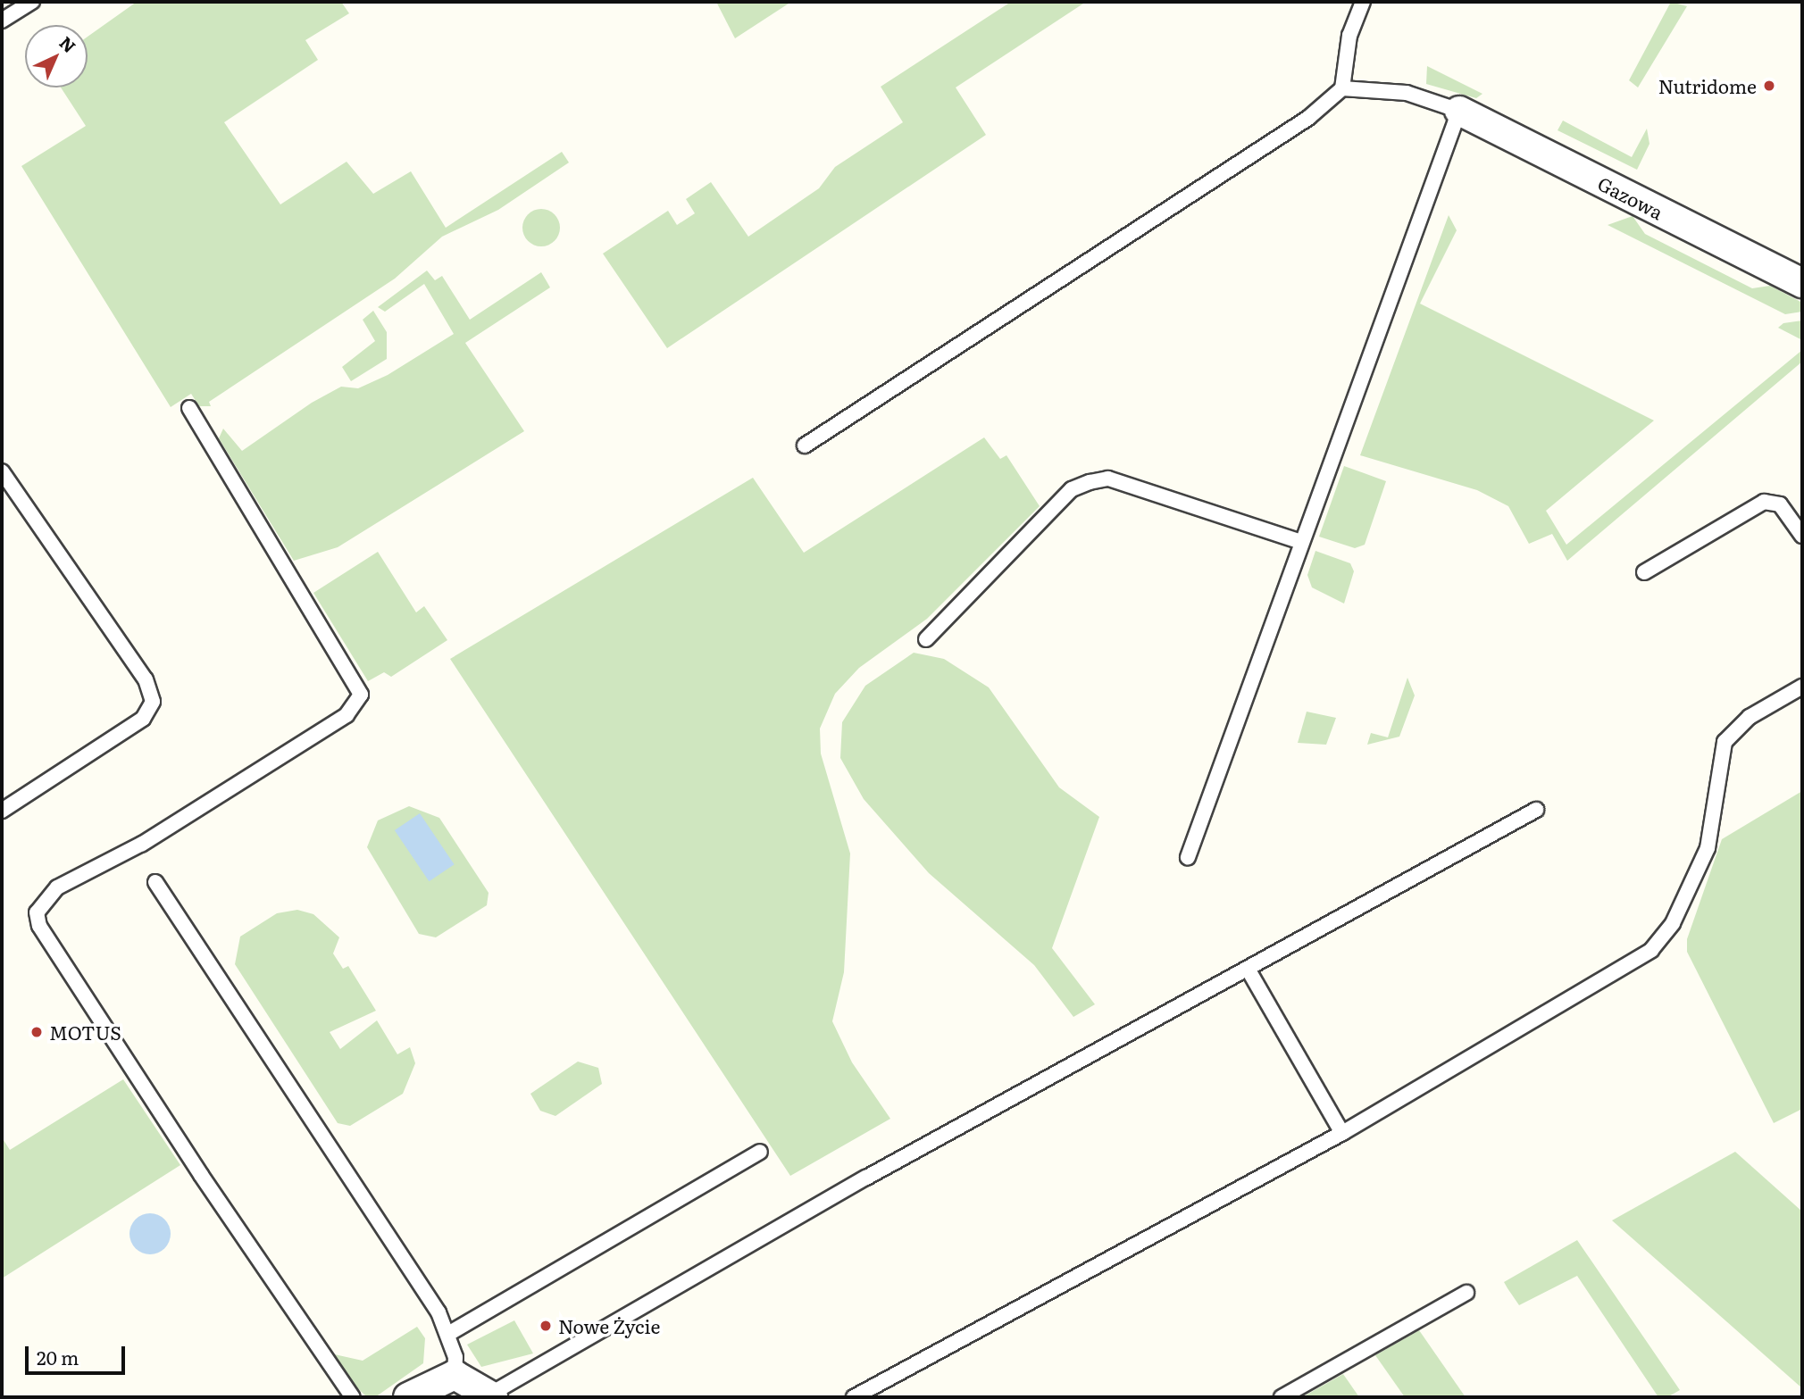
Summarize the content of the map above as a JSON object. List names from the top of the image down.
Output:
{
  "streets": {
    "street": ["Gazowa"]
  },
  "places": ["Nutridome", "MOTUS", "Nowe Życie"],
  "scale_bar": "20 m",
  "north": "top right"
}
